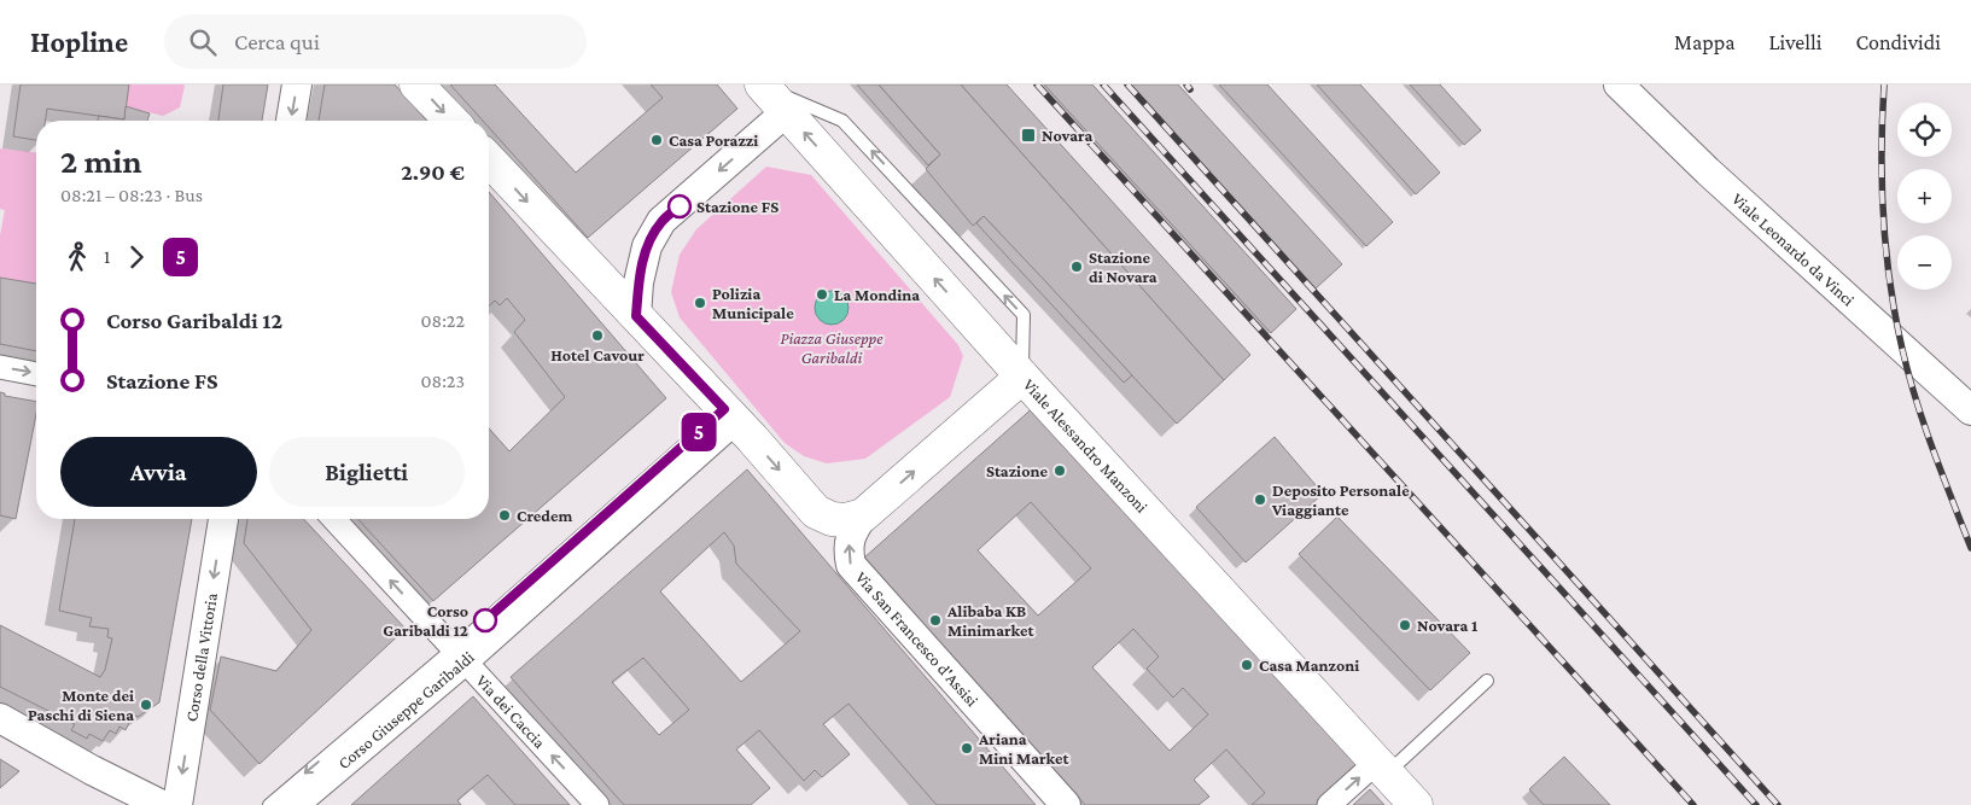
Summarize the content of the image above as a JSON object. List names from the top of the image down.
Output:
{
  "streets": {
    "main road": ["Viale Alessandro Manzoni"],
    "street": [
      "Viale Leonardo da Vinci",
      "Via San Francesco d'Assisi",
      "Corso della Vittoria",
      "Corso Giuseppe Garibaldi",
      "Via dei Caccia"
    ]
  },
  "crossings": [
    ["Corso Giuseppe Garibaldi", "Via dei Caccia"]
  ],
  "one_way": ["Via San Francesco d'Assisi", "Corso della Vittoria", "Via dei Caccia"],
  "parks": ["Piazza Giuseppe Garibaldi"],
  "places": {
    "transit": ["Novara"],
    "other": [
      "Casa Porazzi",
      "Stazione FS",
      "Stazione di Novara",
      "La Mondina",
      "Polizia Municipale",
      "Hotel Cavour",
      "Stazione",
      "Deposito Personale Viaggiante",
      "Credem",
      "Corso Garibaldi 12",
      "Alibaba KB Minimarket",
      "Novara 1",
      "Casa Manzoni",
      "Monte dei Paschi di Siena",
      "Ariana Mini Market"
    ]
  },
  "lines": ["bus line 5"],
  "page": {
    "header": "Hopline",
    "search": "Cerca qui",
    "nav": ["Mappa", "Livelli", "Condividi"],
    "on_map": "5",
    "map_buttons": ["+", "−"],
    "heading": ["2 min", "08:21 – 08:23 · Bus", "2.90 €"],
    "legs": ["1", "5"],
    "list": [
      {
        "name": "Corso Garibaldi 12",
        "value": "08:22"
      },
      {
        "name": "Stazione FS",
        "value": "08:23"
      }
    ],
    "buttons": ["Avvia", "Biglietti"]
  }
}
